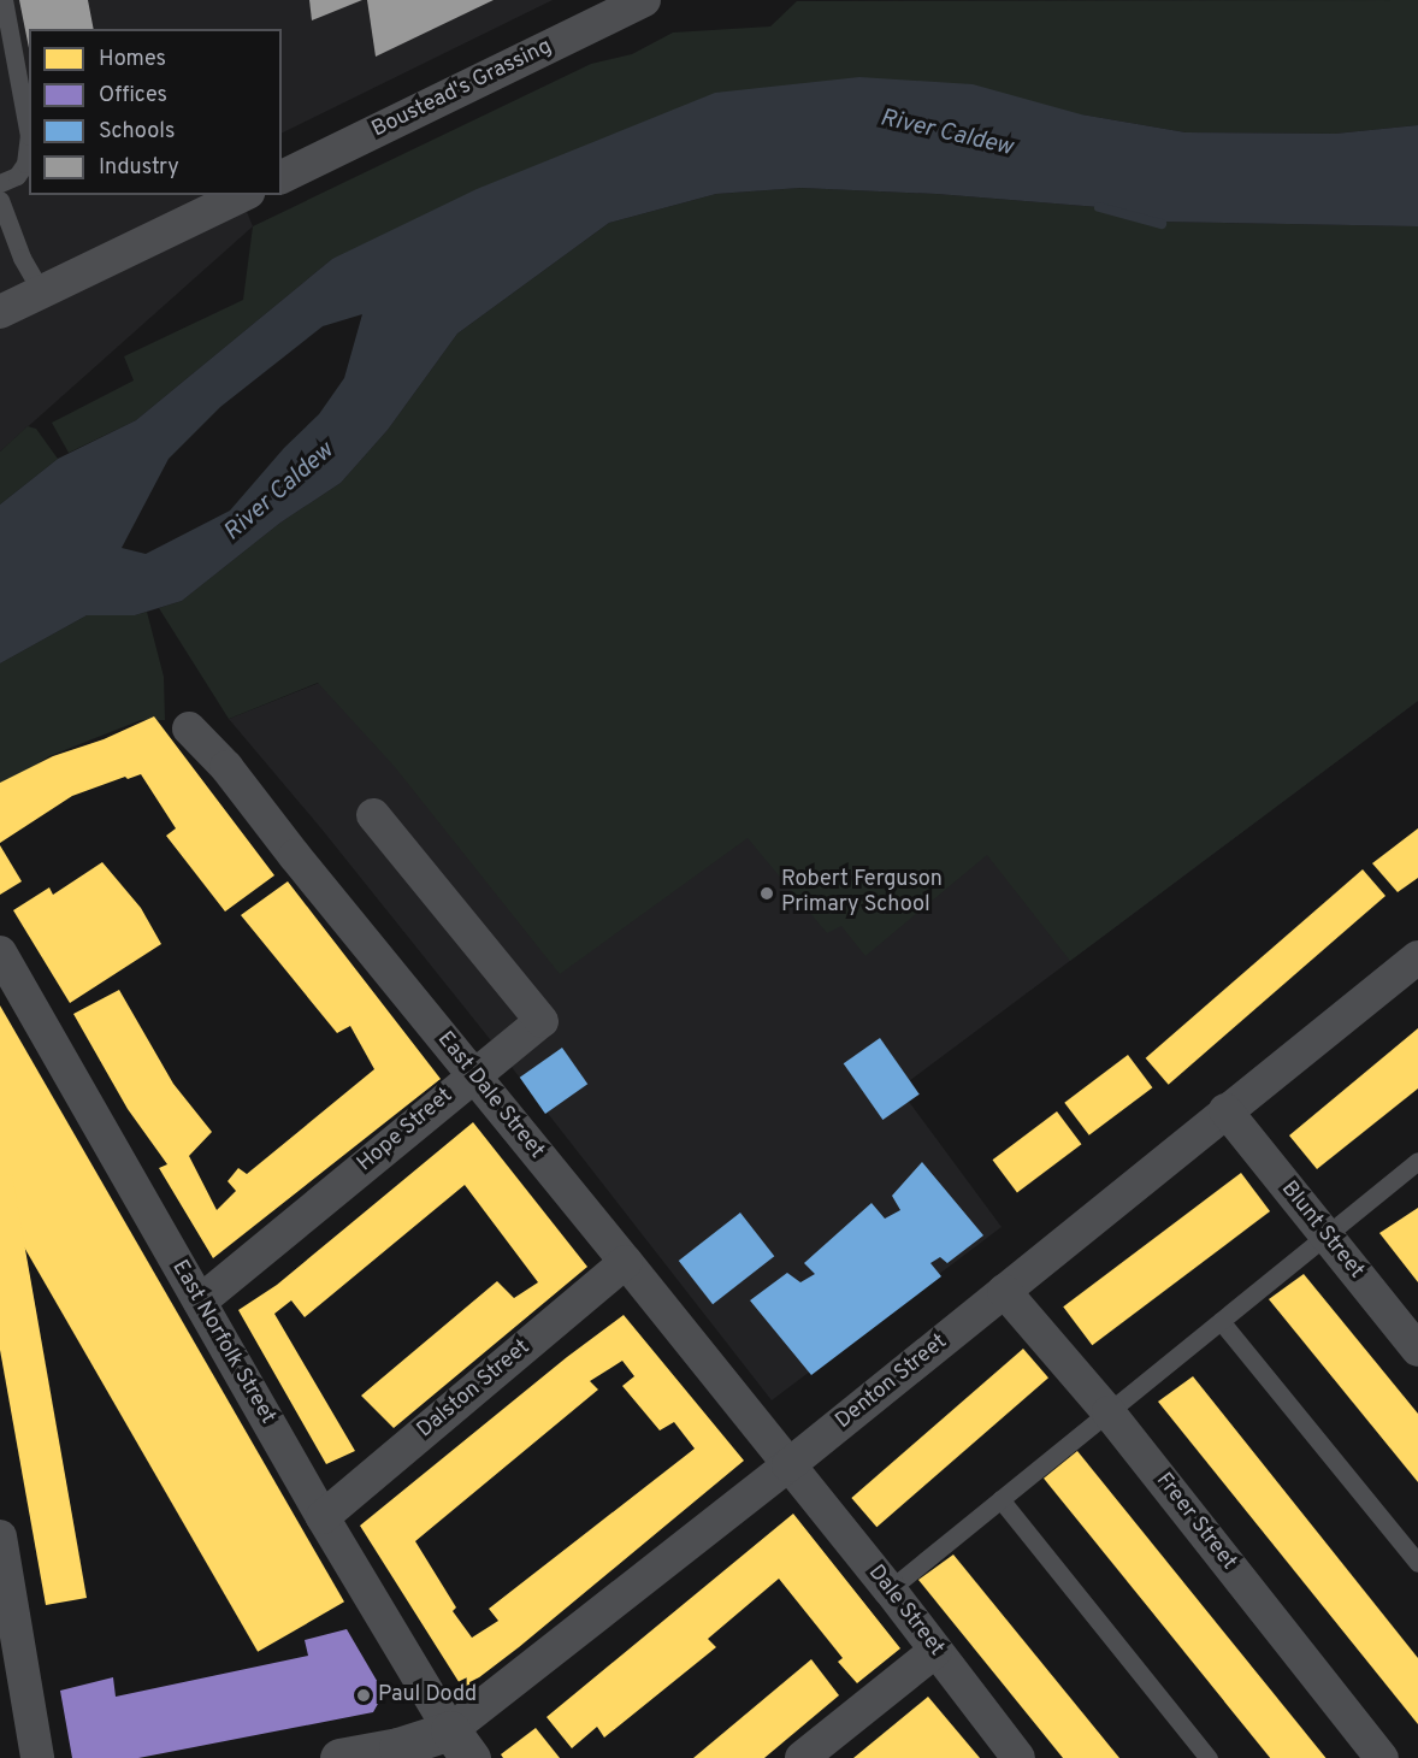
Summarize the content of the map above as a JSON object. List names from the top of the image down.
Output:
{
  "streets": {
    "street": [
      "Boustead's Grassing",
      "East Dale Street",
      "Hope Street",
      "Blunt Street",
      "East Norfolk Street",
      "Denton Street",
      "Dalston Street",
      "Freer Street",
      "Dale Street"
    ]
  },
  "crossings": [
    ["East Dale Street", "Hope Street"],
    ["East Dale Street", "Denton Street"],
    ["East Dale Street", "Dalston Street"],
    ["East Dale Street", "Dale Street"],
    ["Hope Street", "East Norfolk Street"],
    ["Blunt Street", "Denton Street"],
    ["East Norfolk Street", "Denton Street"],
    ["East Norfolk Street", "Dalston Street"],
    ["Denton Street", "Freer Street"],
    ["Denton Street", "Dale Street"]
  ],
  "water": ["River Caldew"],
  "places": ["Robert Ferguson Primary School", "Paul Dodd"],
  "legend": [
    "Homes",
    "Offices",
    "Schools",
    "Industry"
  ]
}
